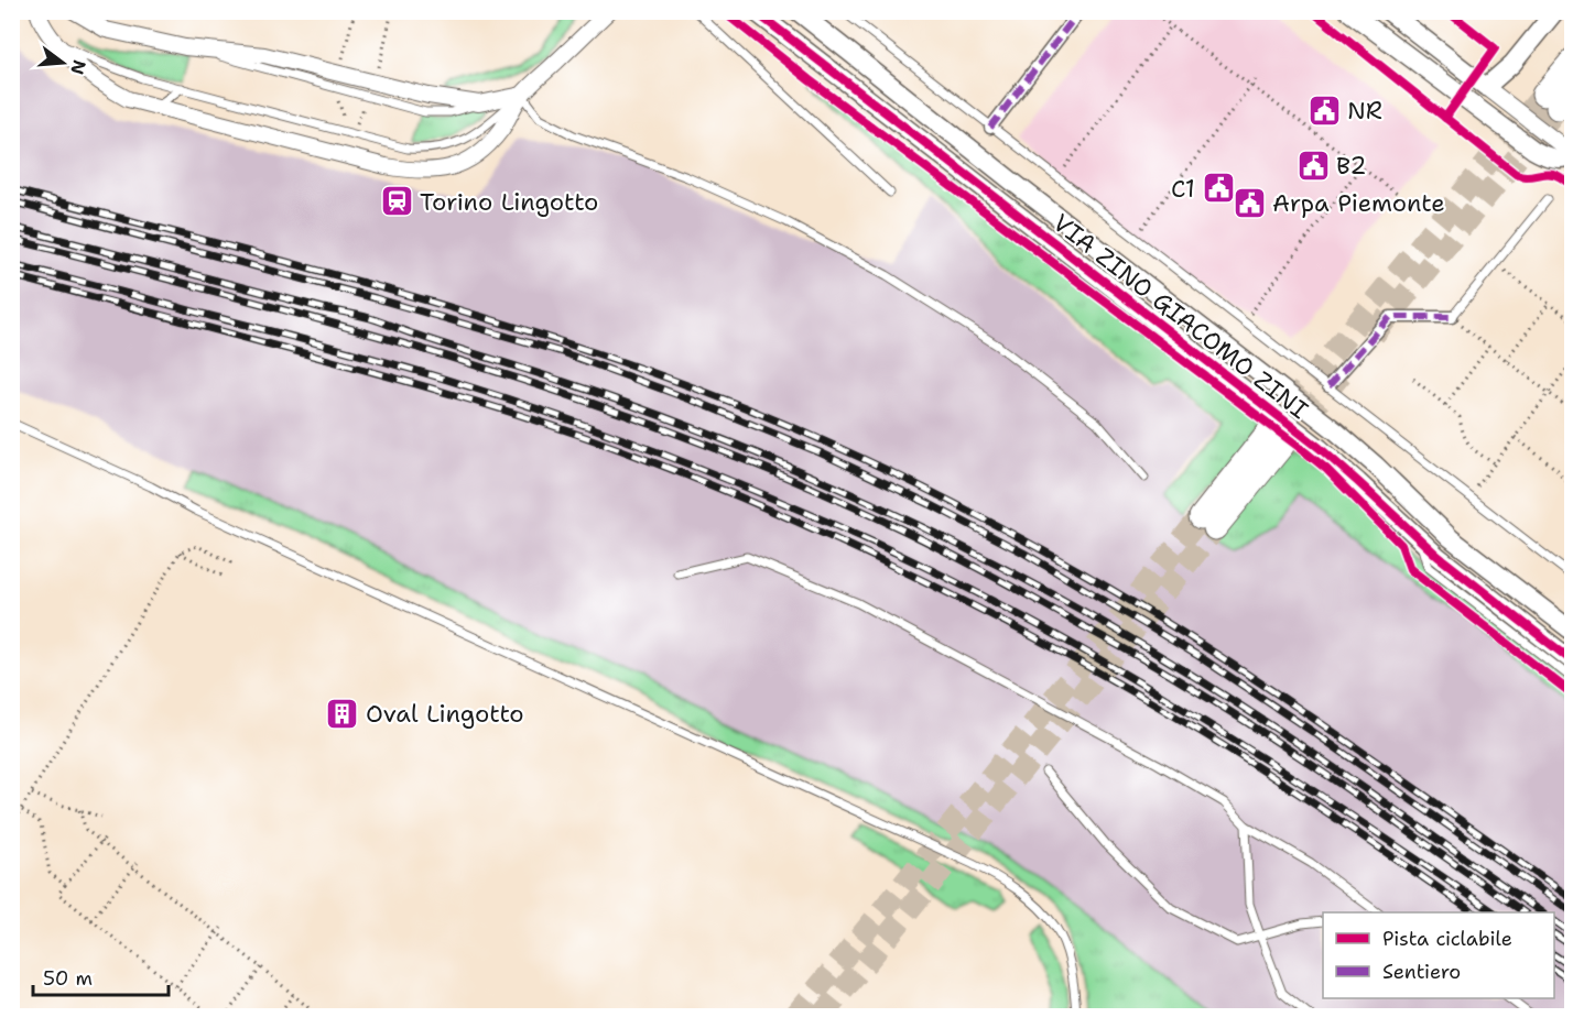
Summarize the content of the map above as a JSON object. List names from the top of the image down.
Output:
{
  "streets": {
    "street": ["VIA ZINO GIACOMO ZINI"]
  },
  "places": {
    "public building": [
      "NR",
      "B2",
      "C1",
      "Arpa Piemonte"
    ],
    "station": ["Torino Lingotto"],
    "building": ["Oval Lingotto"]
  },
  "legend": ["Pista ciclabile", "Sentiero"],
  "scale_bar": "50 m",
  "north": "right"
}
